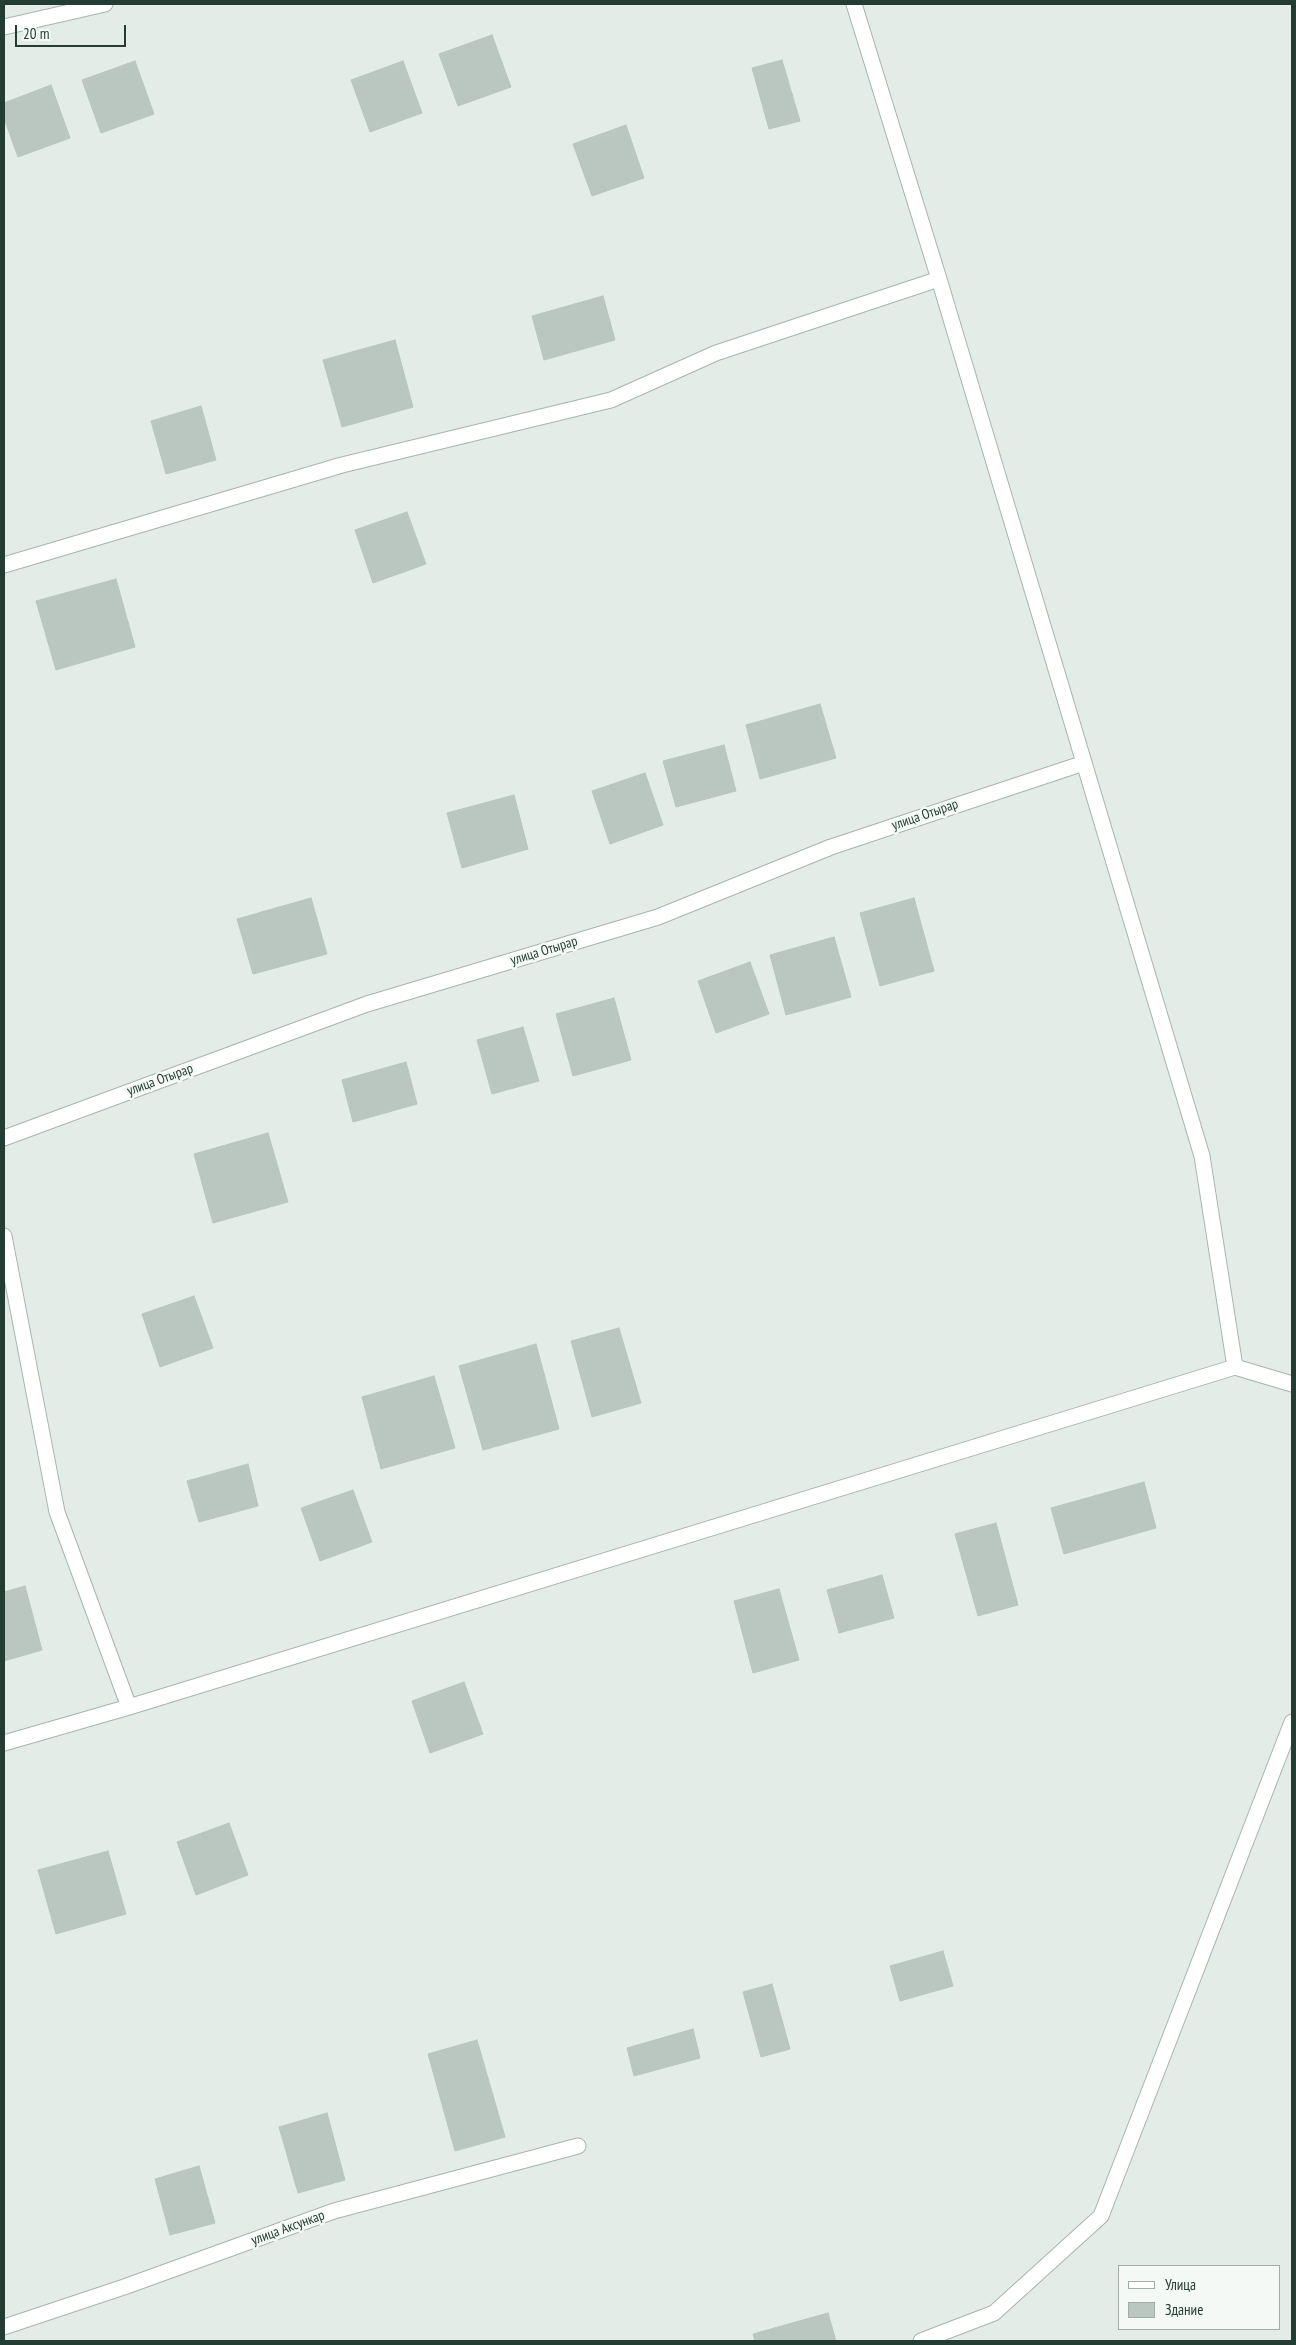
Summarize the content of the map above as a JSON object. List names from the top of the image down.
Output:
{
  "streets": {
    "street": ["улица Отырар", "улица Аксункар"]
  },
  "legend": ["Улица", "Здание"],
  "scale_bar": "20 m"
}
